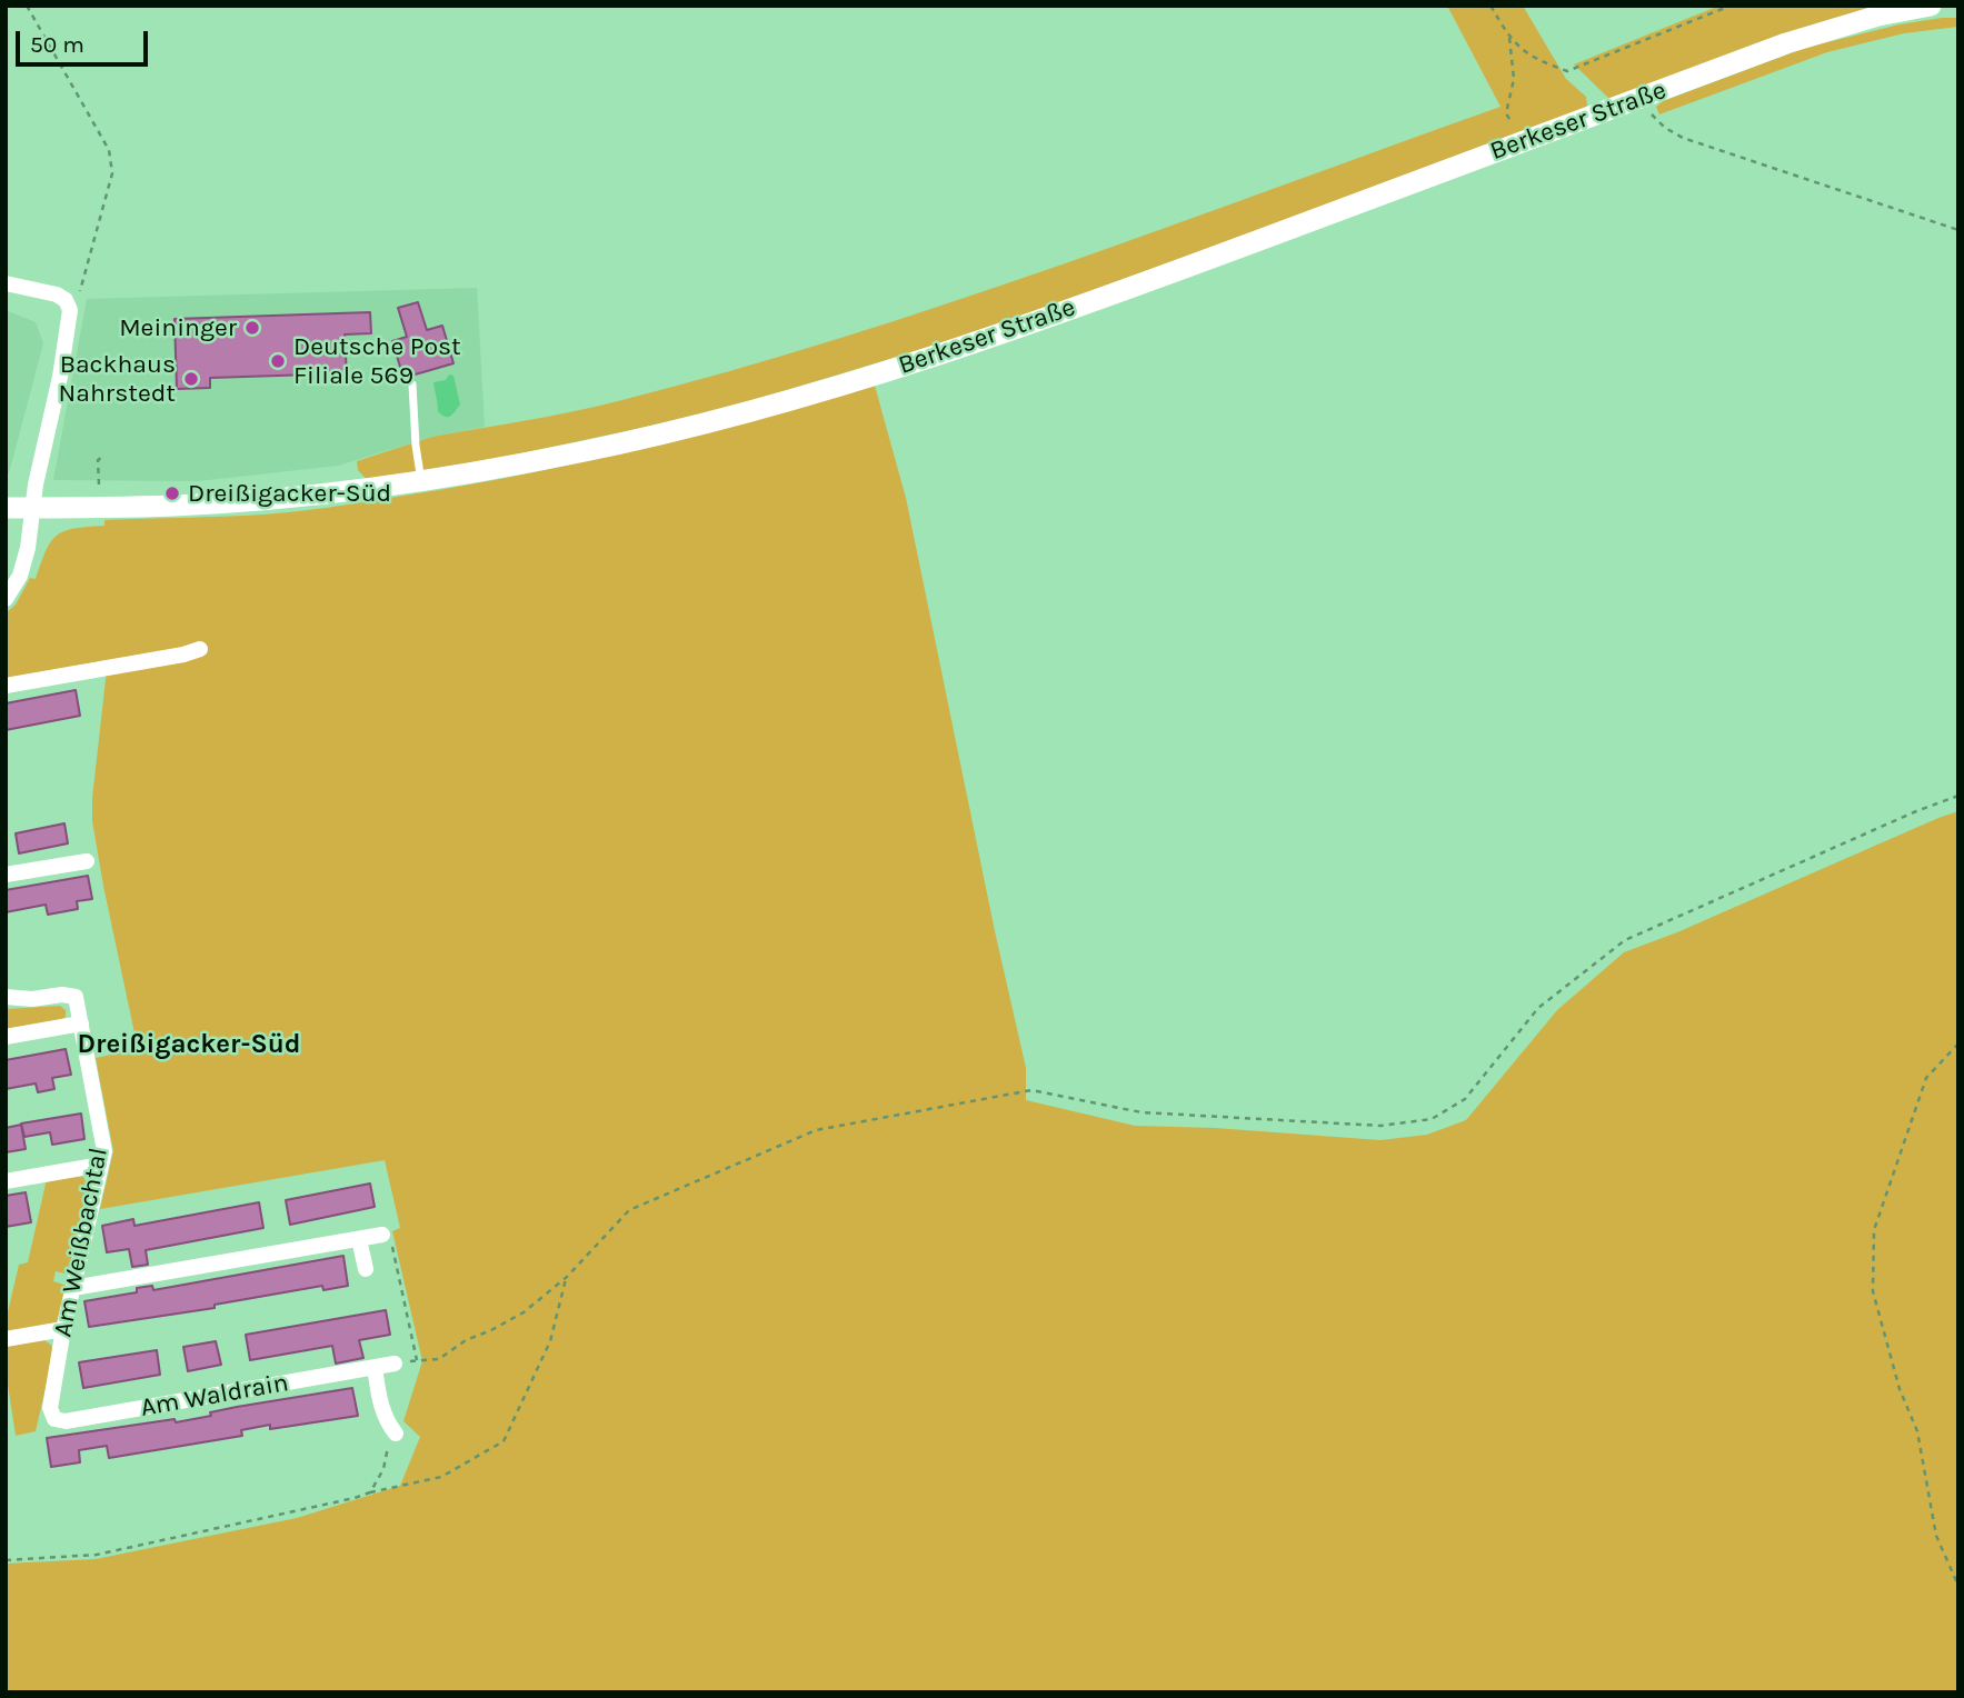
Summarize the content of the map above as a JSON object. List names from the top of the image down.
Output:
{
  "streets": {
    "main road": ["Berkeser Straße"],
    "street": ["Am Weißbachtal", "Am Waldrain"]
  },
  "crossings": [
    ["Am Weißbachtal", "Am Waldrain"]
  ],
  "districts": ["Dreißigacker-Süd"],
  "places": [
    "Meininger",
    "Deutsche Post Filiale 569",
    "Backhaus Nahrstedt",
    "Dreißigacker-Süd"
  ],
  "scale_bar": "50 m"
}
